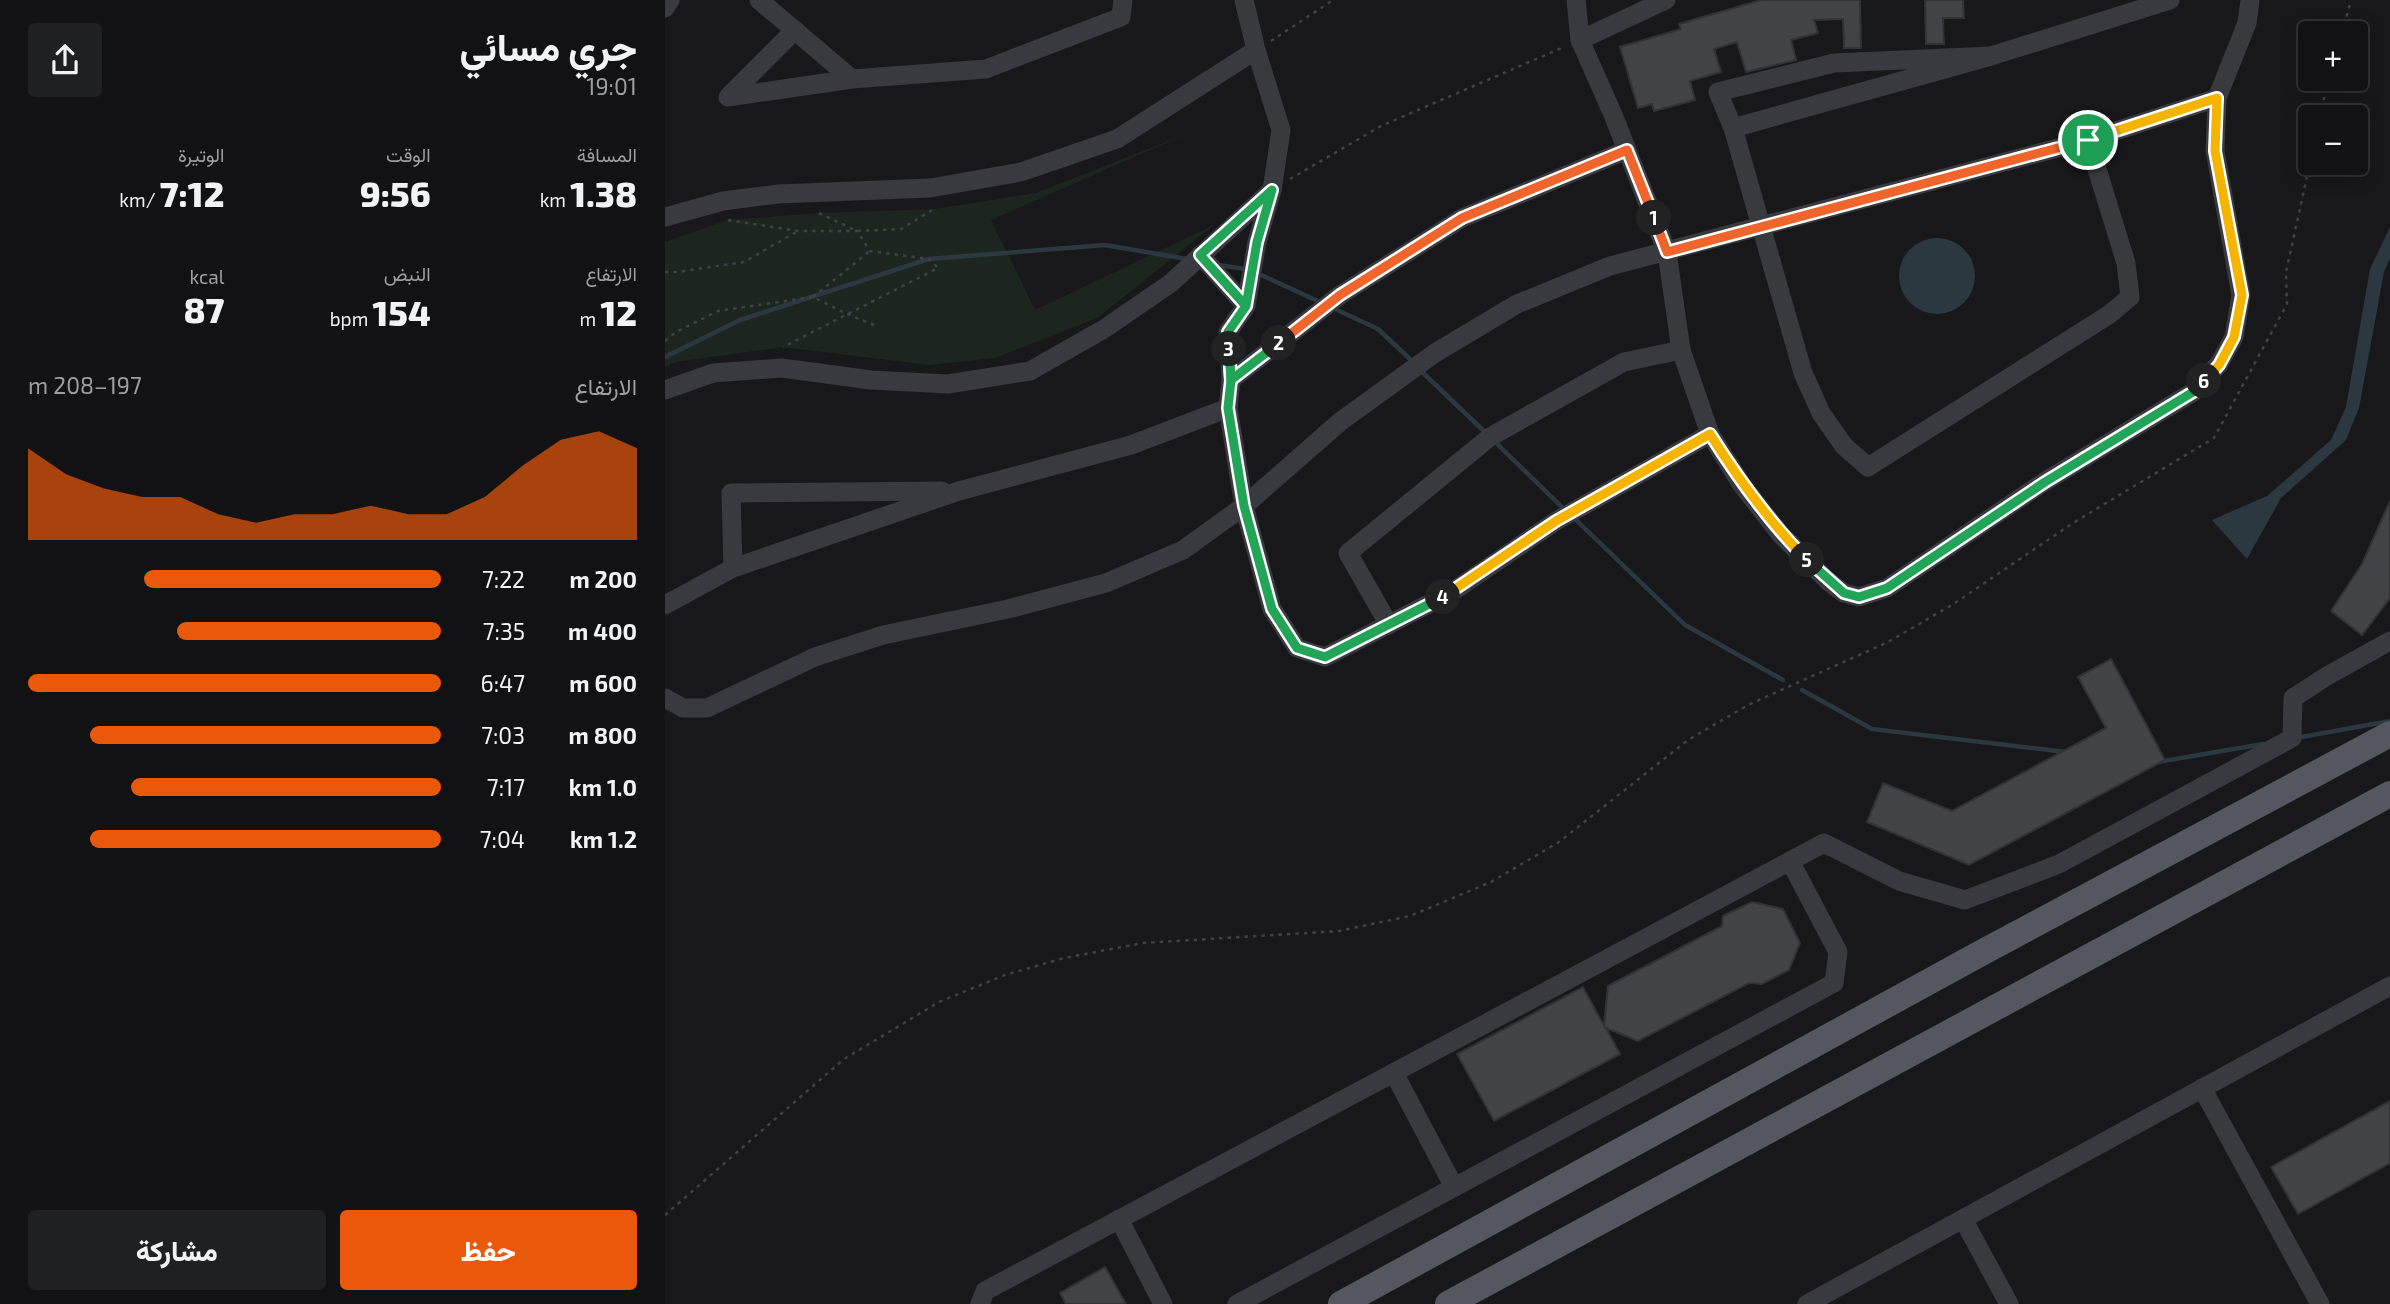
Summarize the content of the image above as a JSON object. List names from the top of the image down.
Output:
{
  "page": {
    "heading": ["جري مسائي", "19:01"],
    "map_buttons": ["+", "−"],
    "stats": [
      ["المسافة", "1.38 km"],
      ["الوقت", "9:56"],
      ["الوتيرة", "7:12 /km"],
      ["الارتفاع", "12 m"],
      ["النبض", "154 bpm"],
      ["kcal", "87"]
    ],
    "pins": [
      "1",
      "2",
      "3",
      "6",
      "5",
      "4"
    ],
    "chart": ["الارتفاع", "197–208 m"],
    "list": [
      {
        "name": "200 m",
        "note": "7:22"
      },
      {
        "name": "400 m",
        "note": "7:35"
      },
      {
        "name": "600 m",
        "note": "6:47"
      },
      {
        "name": "800 m",
        "note": "7:03"
      },
      {
        "name": "1.0 km",
        "note": "7:17"
      },
      {
        "name": "1.2 km",
        "note": "7:04"
      }
    ],
    "buttons": ["حفظ", "مشاركة"]
  }
}
